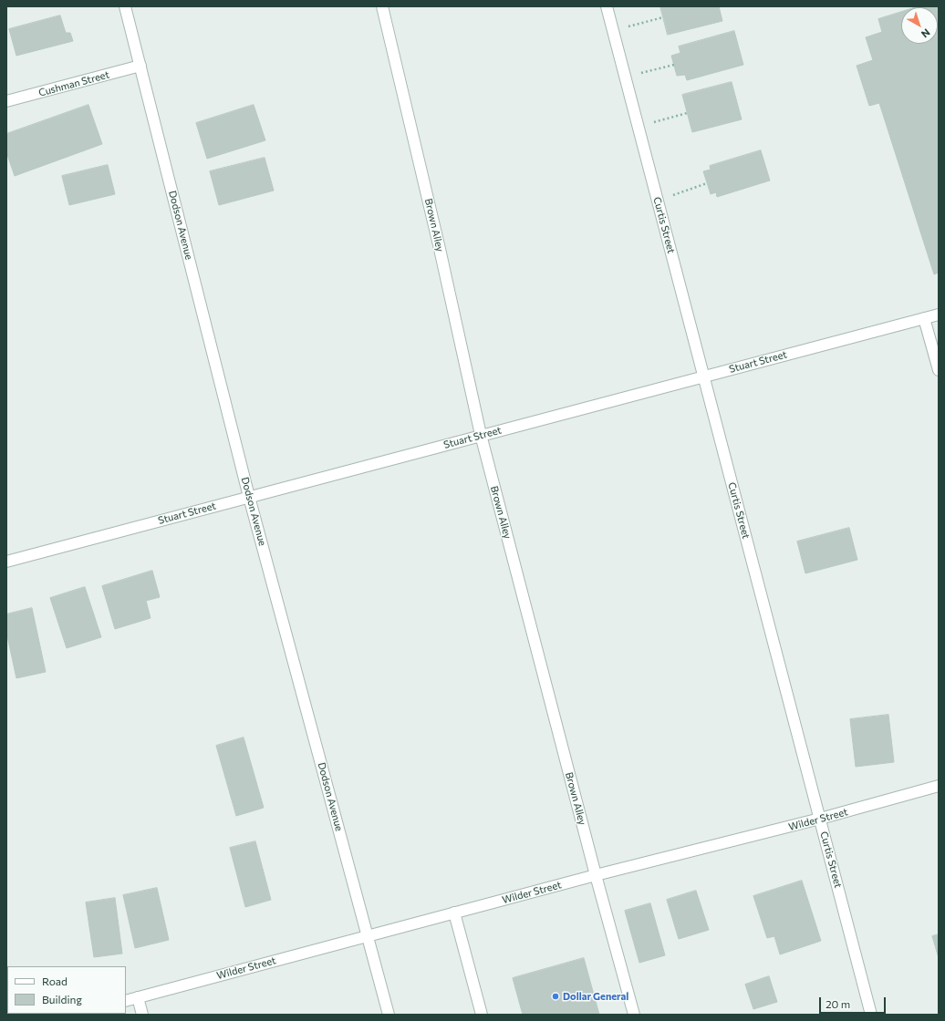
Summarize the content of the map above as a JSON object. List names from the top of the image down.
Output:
{
  "streets": {
    "street": [
      "Cushman Street",
      "Dodson Avenue",
      "Brown Alley",
      "Curtis Street",
      "Stuart Street",
      "Wilder Street"
    ]
  },
  "crossings": [
    ["Cushman Street", "Dodson Avenue"],
    ["Dodson Avenue", "Stuart Street"],
    ["Dodson Avenue", "Wilder Street"],
    ["Brown Alley", "Stuart Street"],
    ["Brown Alley", "Wilder Street"],
    ["Curtis Street", "Stuart Street"],
    ["Curtis Street", "Wilder Street"]
  ],
  "places": ["Dollar General"],
  "legend": ["Road", "Building"],
  "scale_bar": "20 m",
  "north": "bottom right"
}
